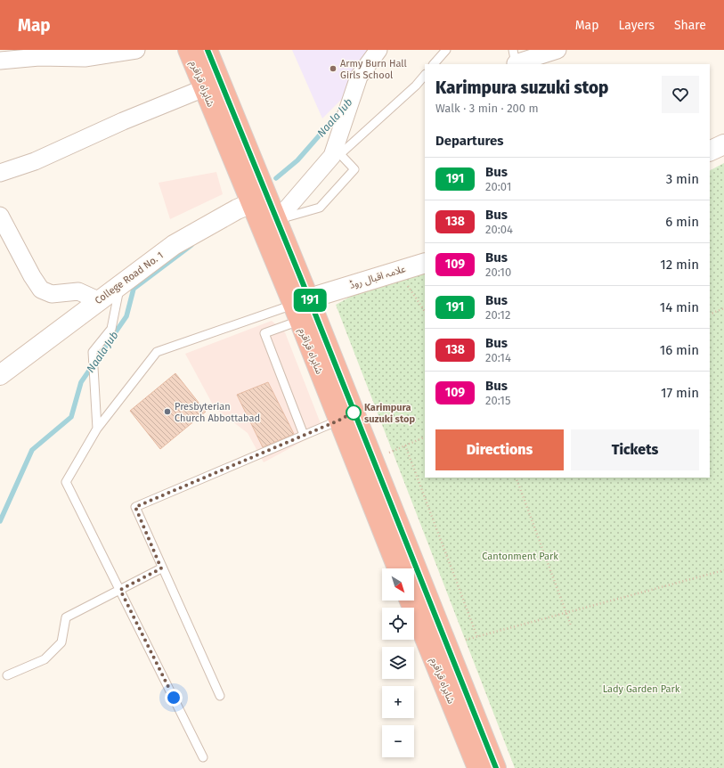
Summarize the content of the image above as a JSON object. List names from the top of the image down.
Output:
{
  "streets": {
    "highway": ["شاہراہ قراقرم"],
    "main road": ["علامہ اقبال روڈ", "College Road No. 1"]
  },
  "crossings": [
    ["شاہراہ قراقرم", "علامہ اقبال روڈ"],
    ["شاہراہ قراقرم", "College Road No. 1"]
  ],
  "water": ["Naala Jub"],
  "parks": ["Cantonment Park", "Lady Garden Park"],
  "places": ["Army Burn Hall Girls School", "Presbyterian Church Abbottabad", "Karimpura suzuki stop"],
  "lines": ["bus line 191"],
  "north": "bottom right",
  "page": {
    "header": "Map",
    "nav": ["Map", "Layers", "Share"],
    "on_map": "191",
    "heading": [
      ["Karimpura suzuki stop", "Walk · 3 min · 200 m"],
      "Departures"
    ],
    "list": [
      {
        "mark": "191",
        "name": "Bus",
        "note": "20:01",
        "value": "3 min"
      },
      {
        "mark": "138",
        "name": "Bus",
        "note": "20:04",
        "value": "6 min"
      },
      {
        "mark": "109",
        "name": "Bus",
        "note": "20:10",
        "value": "12 min"
      },
      {
        "mark": "191",
        "name": "Bus",
        "note": "20:12",
        "value": "14 min"
      },
      {
        "mark": "138",
        "name": "Bus",
        "note": "20:14",
        "value": "16 min"
      },
      {
        "mark": "109",
        "name": "Bus",
        "note": "20:15",
        "value": "17 min"
      }
    ],
    "buttons": ["Directions", "Tickets"],
    "map_buttons": ["+", "−"]
  }
}
